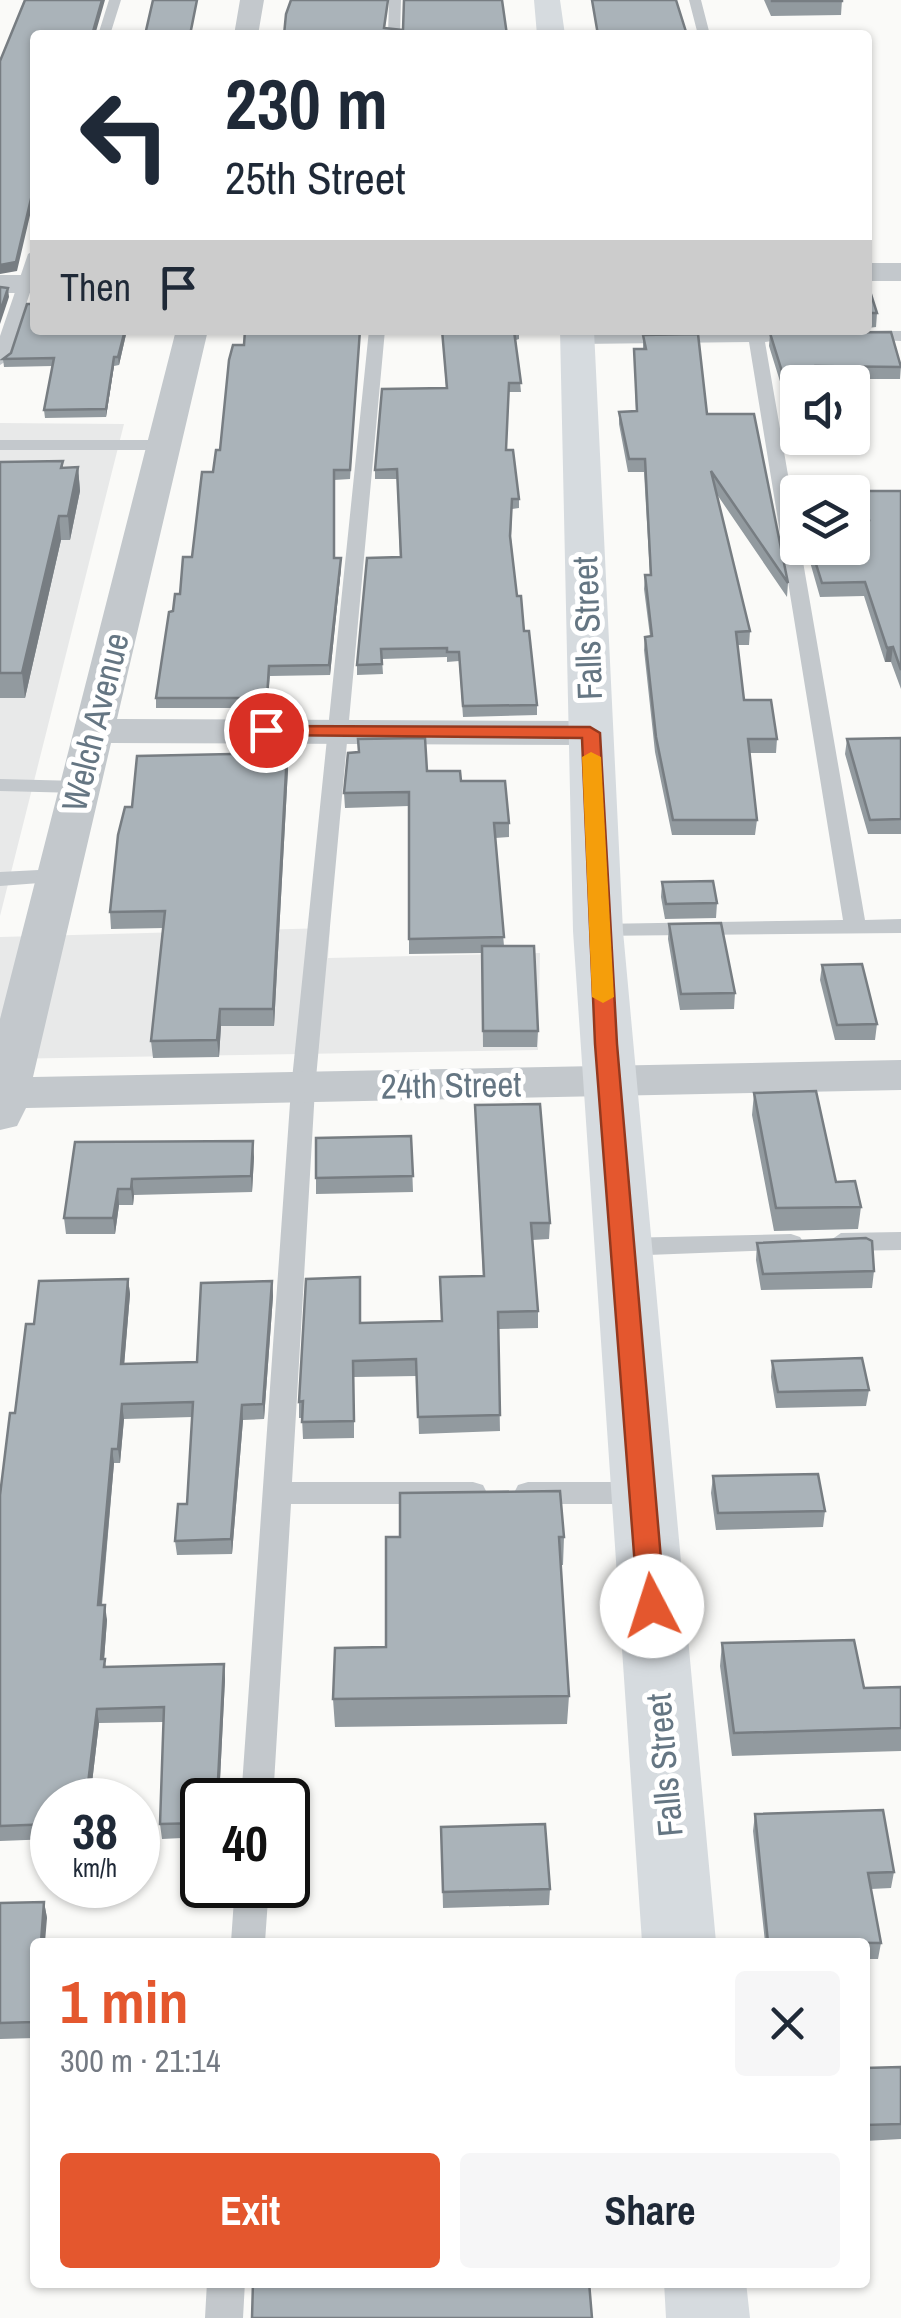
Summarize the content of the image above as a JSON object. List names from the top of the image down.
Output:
{
  "streets": {
    "street": ["Falls Street", "Welch Avenue", "24th Street"]
  },
  "crossings": [
    ["Falls Street", "24th Street"],
    ["Welch Avenue", "24th Street"]
  ],
  "page": {
    "turn": ["230 m", "25th Street"],
    "then": "Then",
    "speed": "38 km/h",
    "limit": "40",
    "heading": ["1 min", "300 m · 21:14"],
    "buttons": ["Exit", "Share"]
  }
}
